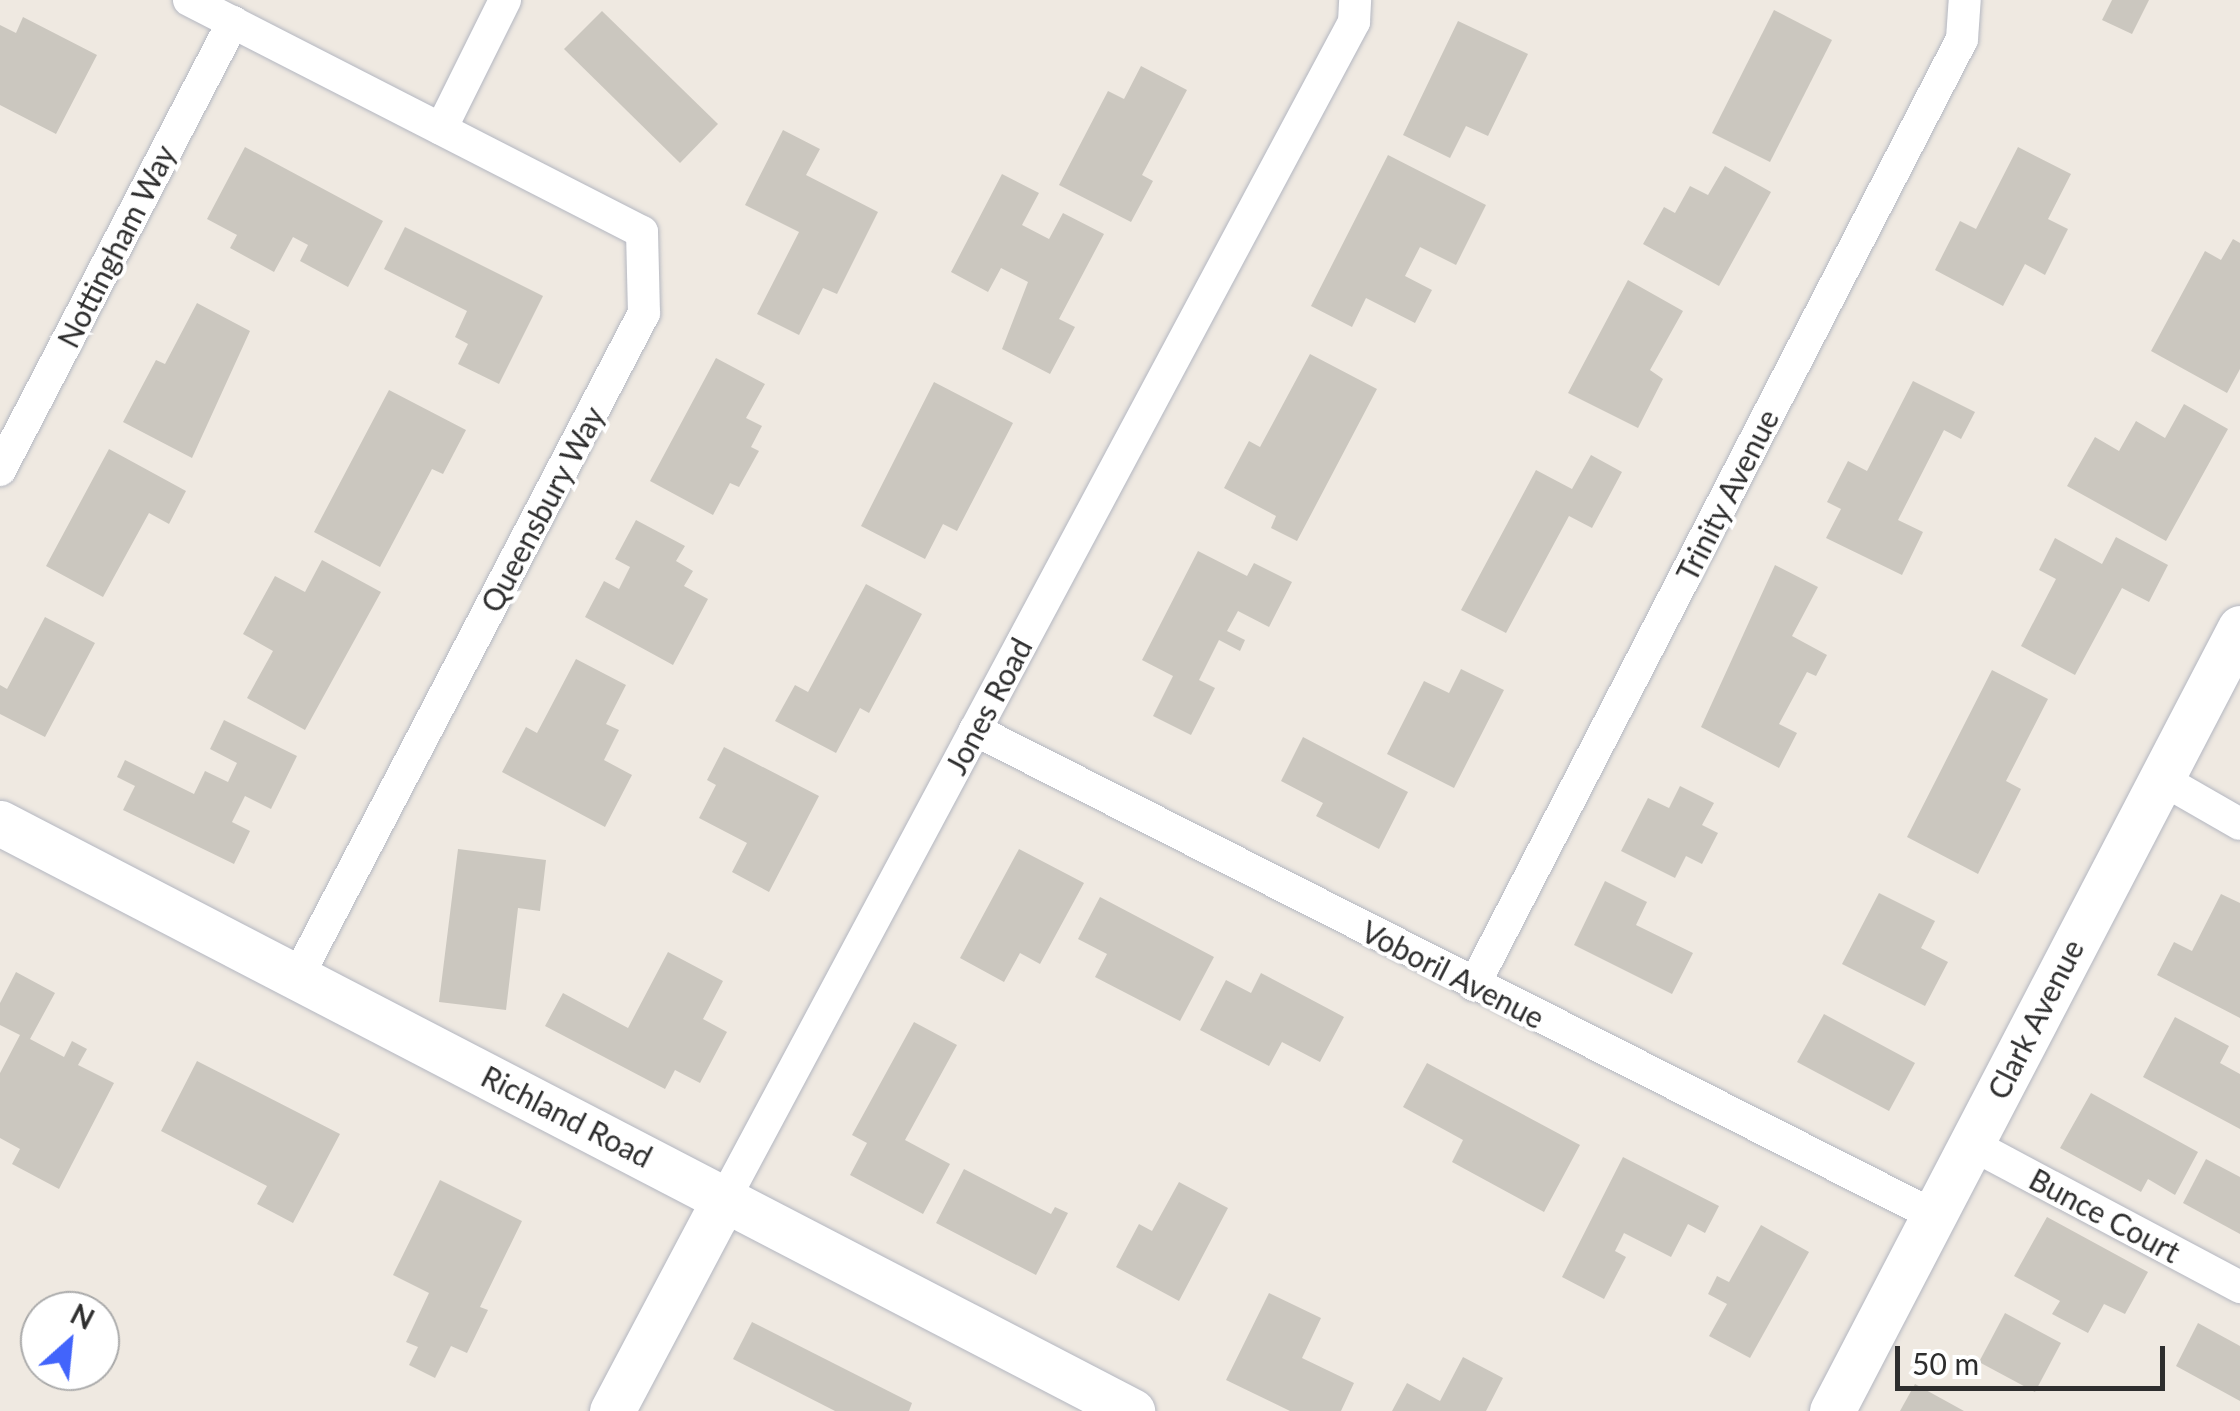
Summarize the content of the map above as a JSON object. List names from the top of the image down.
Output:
{
  "streets": {
    "street": [
      "Nottingham Way",
      "Trinity Avenue",
      "Queensbury Way",
      "Jones Road",
      "Voboril Avenue",
      "Clark Avenue",
      "Richland Road",
      "Bunce Court"
    ]
  },
  "crossings": [
    ["Trinity Avenue", "Voboril Avenue"],
    ["Queensbury Way", "Richland Road"],
    ["Jones Road", "Voboril Avenue"],
    ["Jones Road", "Richland Road"],
    ["Voboril Avenue", "Clark Avenue"],
    ["Clark Avenue", "Bunce Court"]
  ],
  "scale_bar": "50 m",
  "north": "top right"
}
